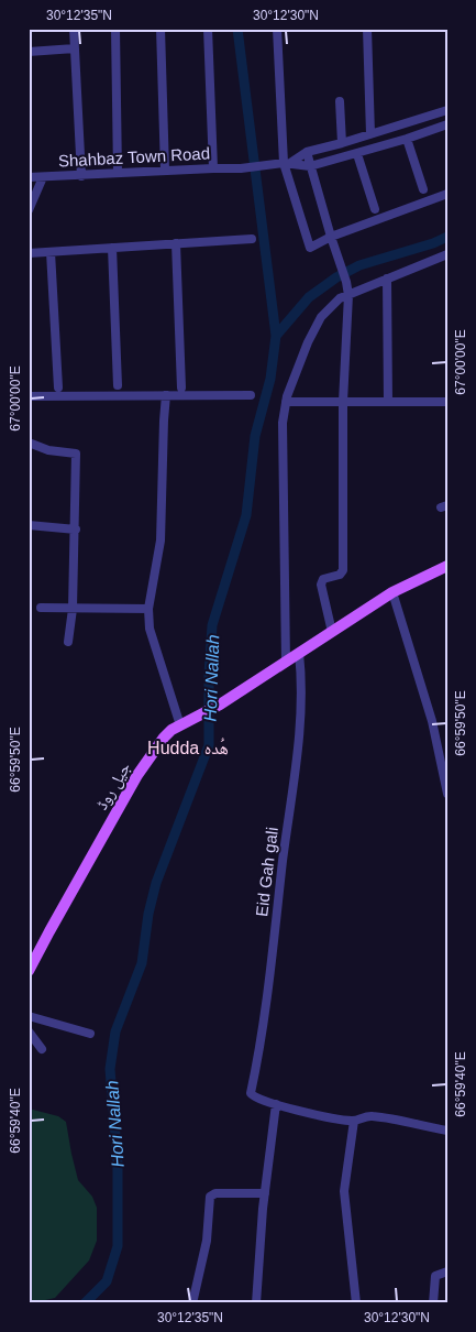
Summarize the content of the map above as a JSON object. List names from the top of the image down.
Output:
{
  "streets": {
    "main road": ["جیل روڈ"],
    "street": ["Shahbaz Town Road", "Eid Gah gali"]
  },
  "crossings": [
    ["جیل روڈ", "Eid Gah gali"]
  ],
  "districts": ["Hudda ھُدہ"],
  "water": ["Hori Nallah"],
  "coordinates": [
    "30°12'35\"N",
    "30°12'30\"N",
    "67°00'00\"E",
    "66°59'50\"E",
    "66°59'40\"E"
  ]
}
